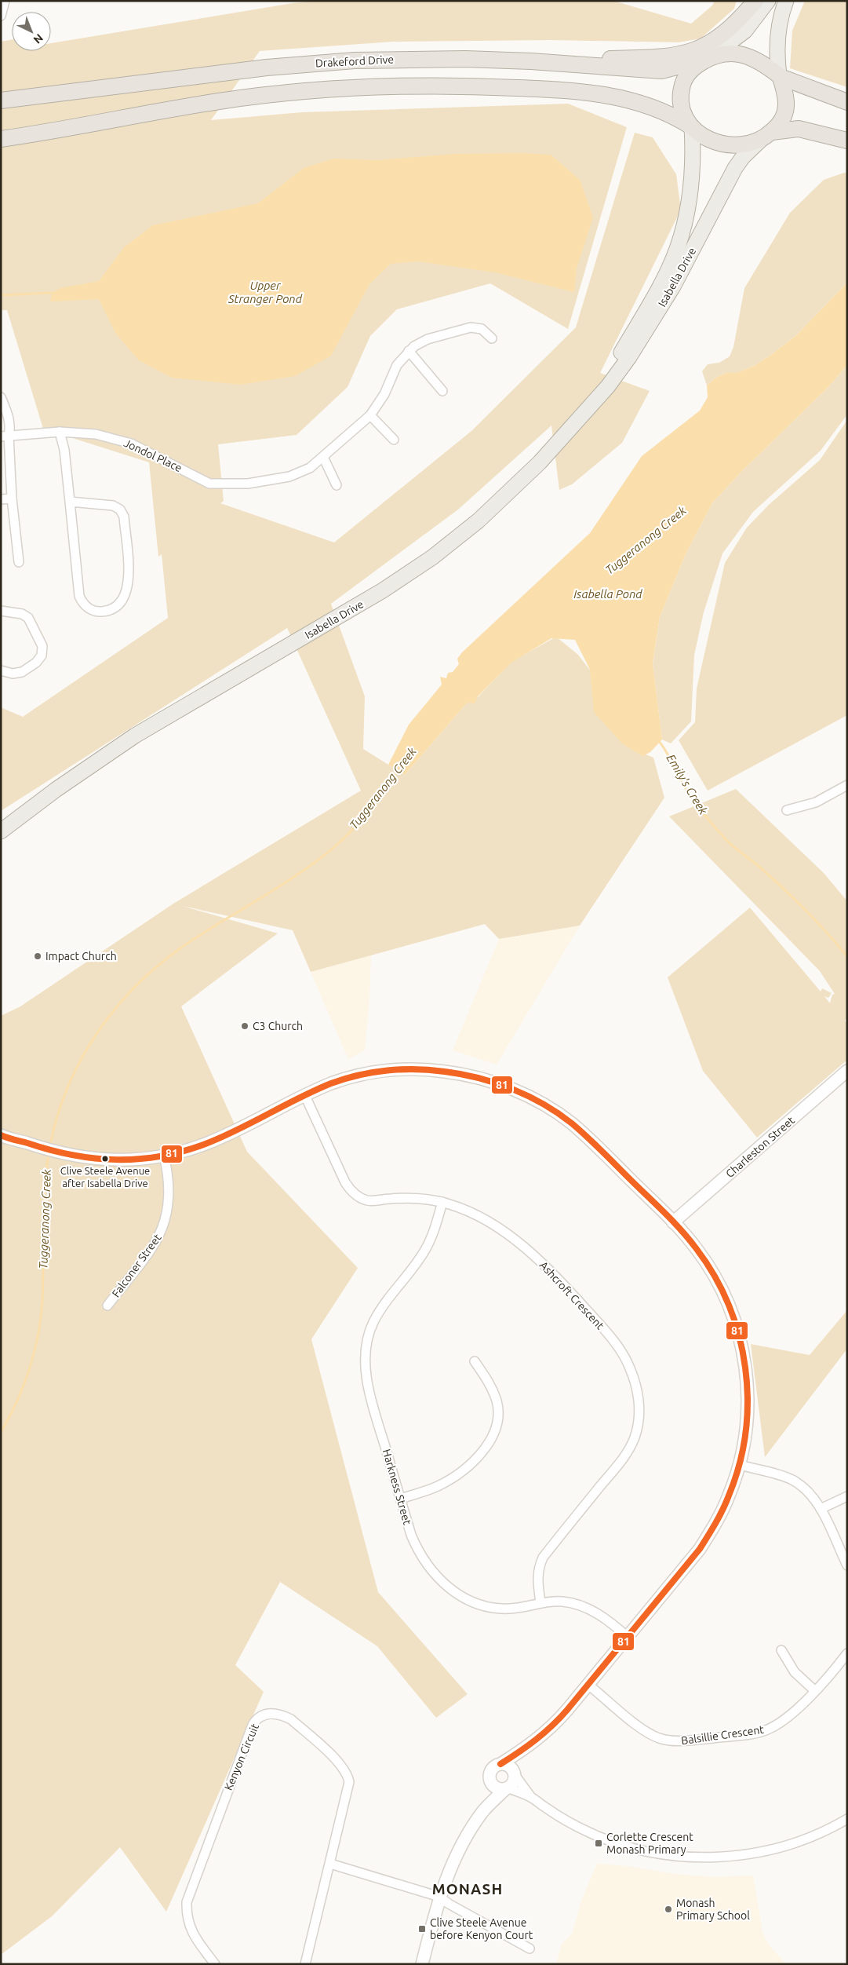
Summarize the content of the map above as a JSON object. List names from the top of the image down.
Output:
{
  "streets": {
    "highway": ["Drakeford Drive"],
    "main road": ["Isabella Drive"],
    "street": [
      "Jondol Place",
      "Charleston Street",
      "Falconer Street",
      "Ashcroft Crescent",
      "Harkness Street",
      "Balsillie Crescent",
      "Kenyon Circuit"
    ]
  },
  "crossings": [
    ["Drakeford Drive", "Isabella Drive"],
    ["Ashcroft Crescent", "Harkness Street"]
  ],
  "districts": ["MONASH"],
  "water": [
    "Upper Stranger Pond",
    "Tuggeranong Creek",
    "Isabella Pond",
    "Emily's Creek"
  ],
  "places": {
    "other": [
      "Impact Church",
      "C3 Church",
      "Clive Steele Avenue after Isabella Drive",
      "Monash Primary School"
    ],
    "transit": ["Corlette Crescent Monash Primary", "Clive Steele Avenue before Kenyon Court"]
  },
  "lines": ["transit line 81"],
  "north": "bottom right"
}
